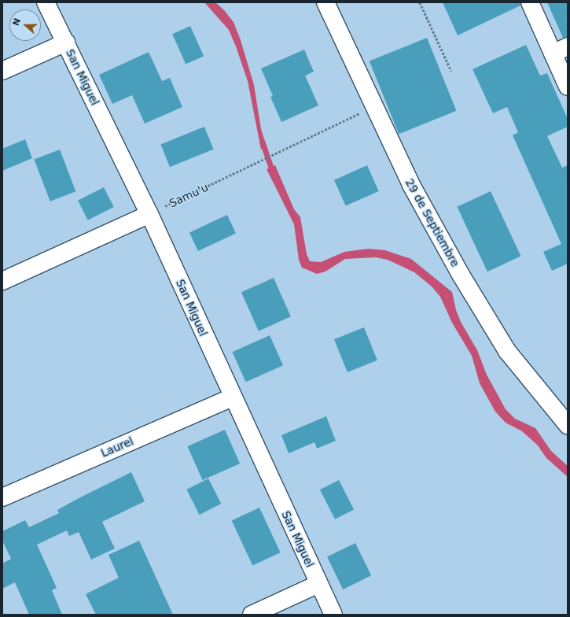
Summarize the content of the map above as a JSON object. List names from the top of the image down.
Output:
{
  "streets": {
    "street": ["San Miguel", "29 de Septiembre", "Laurel"],
    "path": ["Samu'u"]
  },
  "crossings": [
    ["San Miguel", "Samu'u"],
    ["San Miguel", "Laurel"],
    ["Samu'u", "29 de Septiembre"]
  ],
  "north": "left"
}
